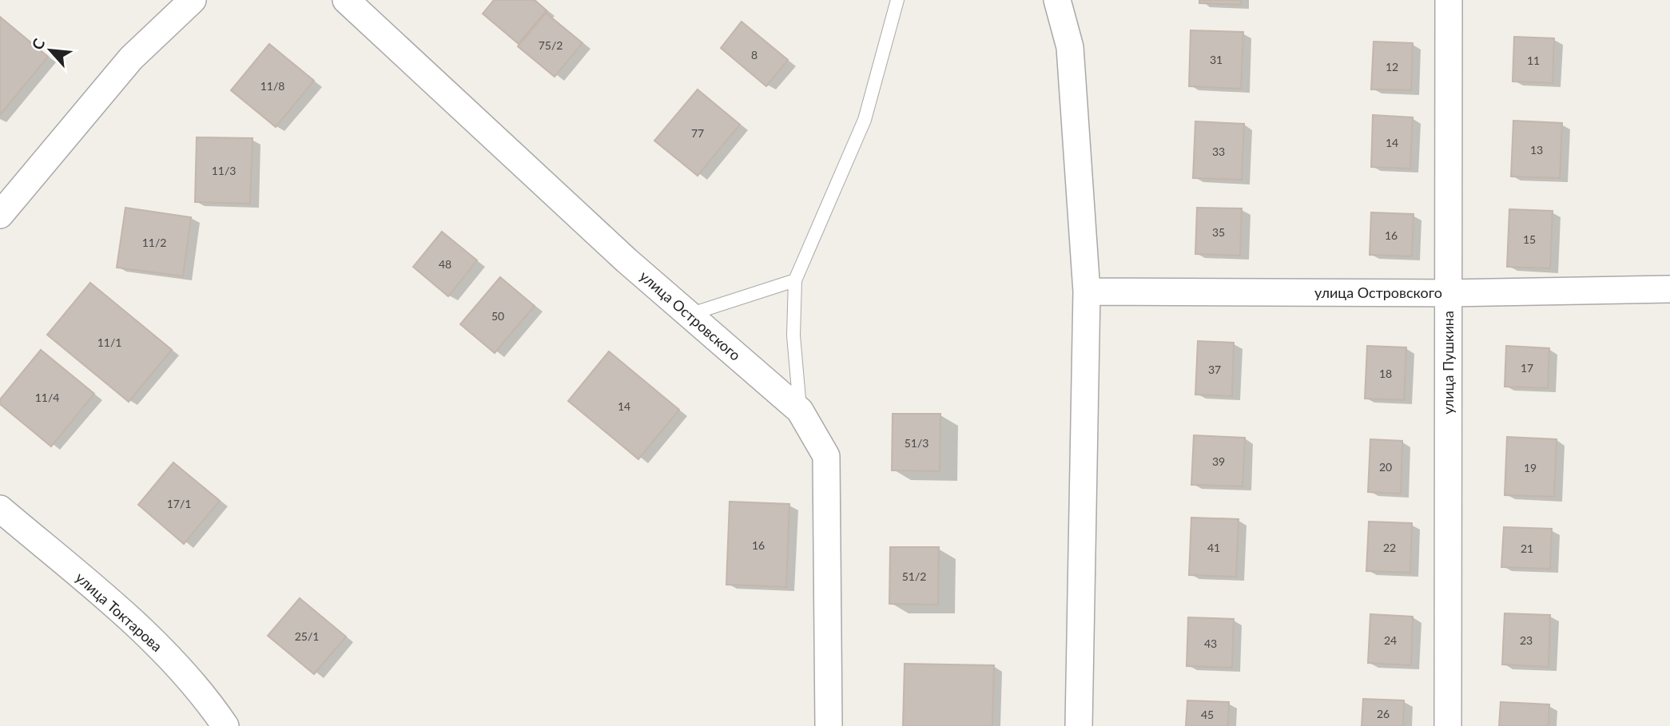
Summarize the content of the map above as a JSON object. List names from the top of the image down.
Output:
{
  "streets": {
    "street": ["улица Островского", "улица Пушкина", "улица Токтарова"]
  },
  "crossings": [
    ["улица Островского", "улица Пушкина"]
  ],
  "house_numbers": [
    "75/2",
    "8",
    "31",
    "11",
    "12",
    "11/8",
    "77",
    "14",
    "13",
    "33",
    "11/3",
    "35",
    "16",
    "15",
    "11/2",
    "48",
    "50",
    "11/1",
    "17",
    "37",
    "18",
    "11/4",
    "14",
    "51/3",
    "39",
    "20",
    "19",
    "17/1",
    "16",
    "41",
    "22",
    "21",
    "51/2",
    "25/1",
    "24",
    "23",
    "43",
    "26",
    "45"
  ],
  "north": "top left"
}
